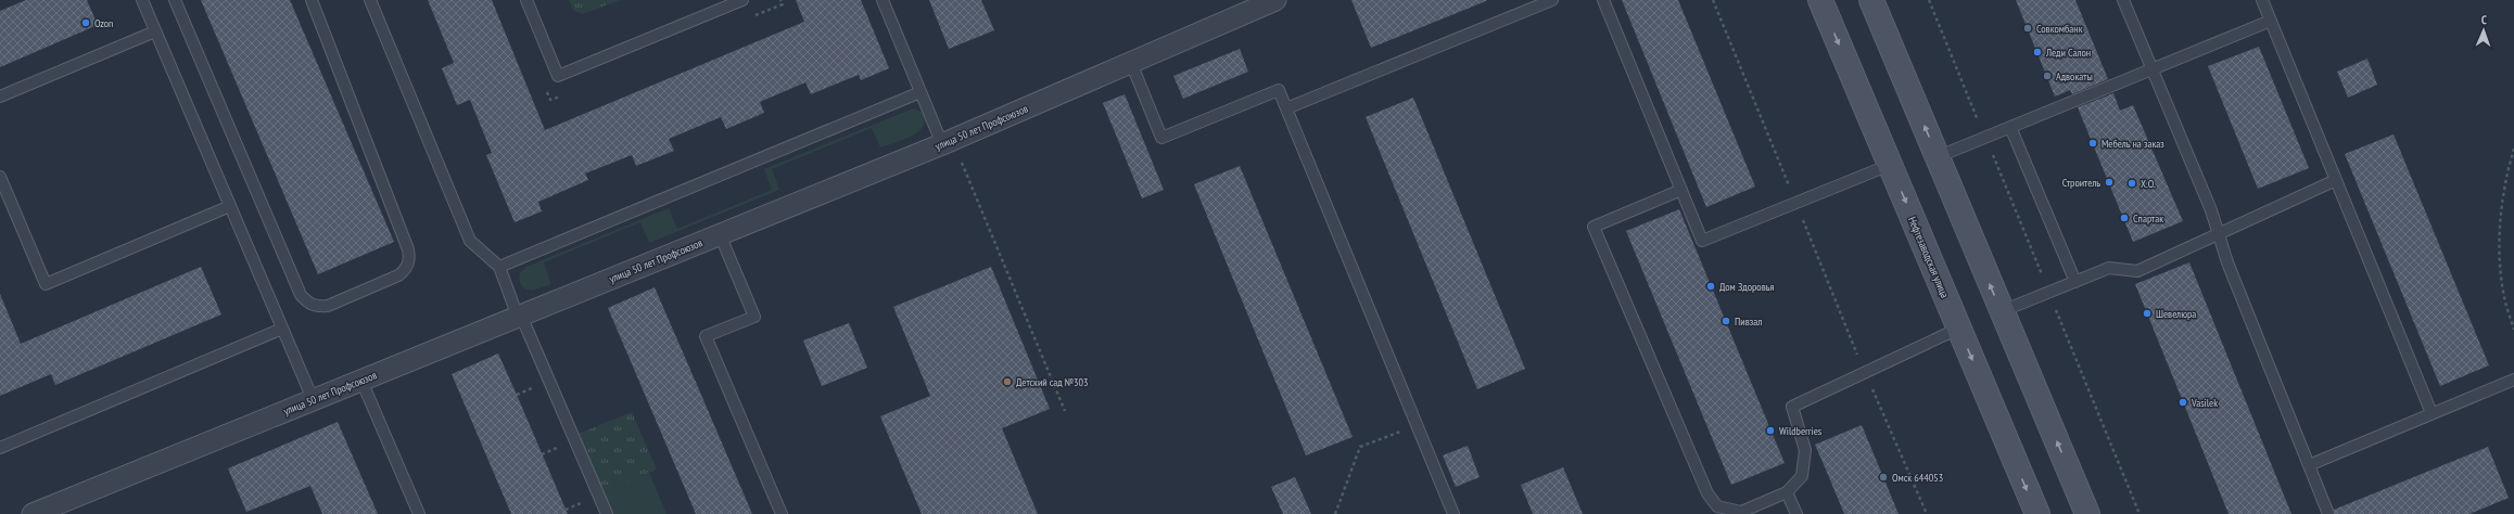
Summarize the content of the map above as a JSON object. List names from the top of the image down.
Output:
{
  "streets": {
    "main road": ["Нефтезаводская улица"],
    "street": ["улица 50 лет Профсоюзов"]
  },
  "places": [
    "Ozon",
    "Совкомбанк",
    "Леди Салон",
    "Адвокаты",
    "Мебель на заказ",
    "Строитель",
    "X.O.",
    "Спартак",
    "Дом Здоровья",
    "Шевелюра",
    "Пивзал",
    "Детский сад №303",
    "Vasilek",
    "Wildberries",
    "Омск 644053"
  ],
  "north": "top"
}
